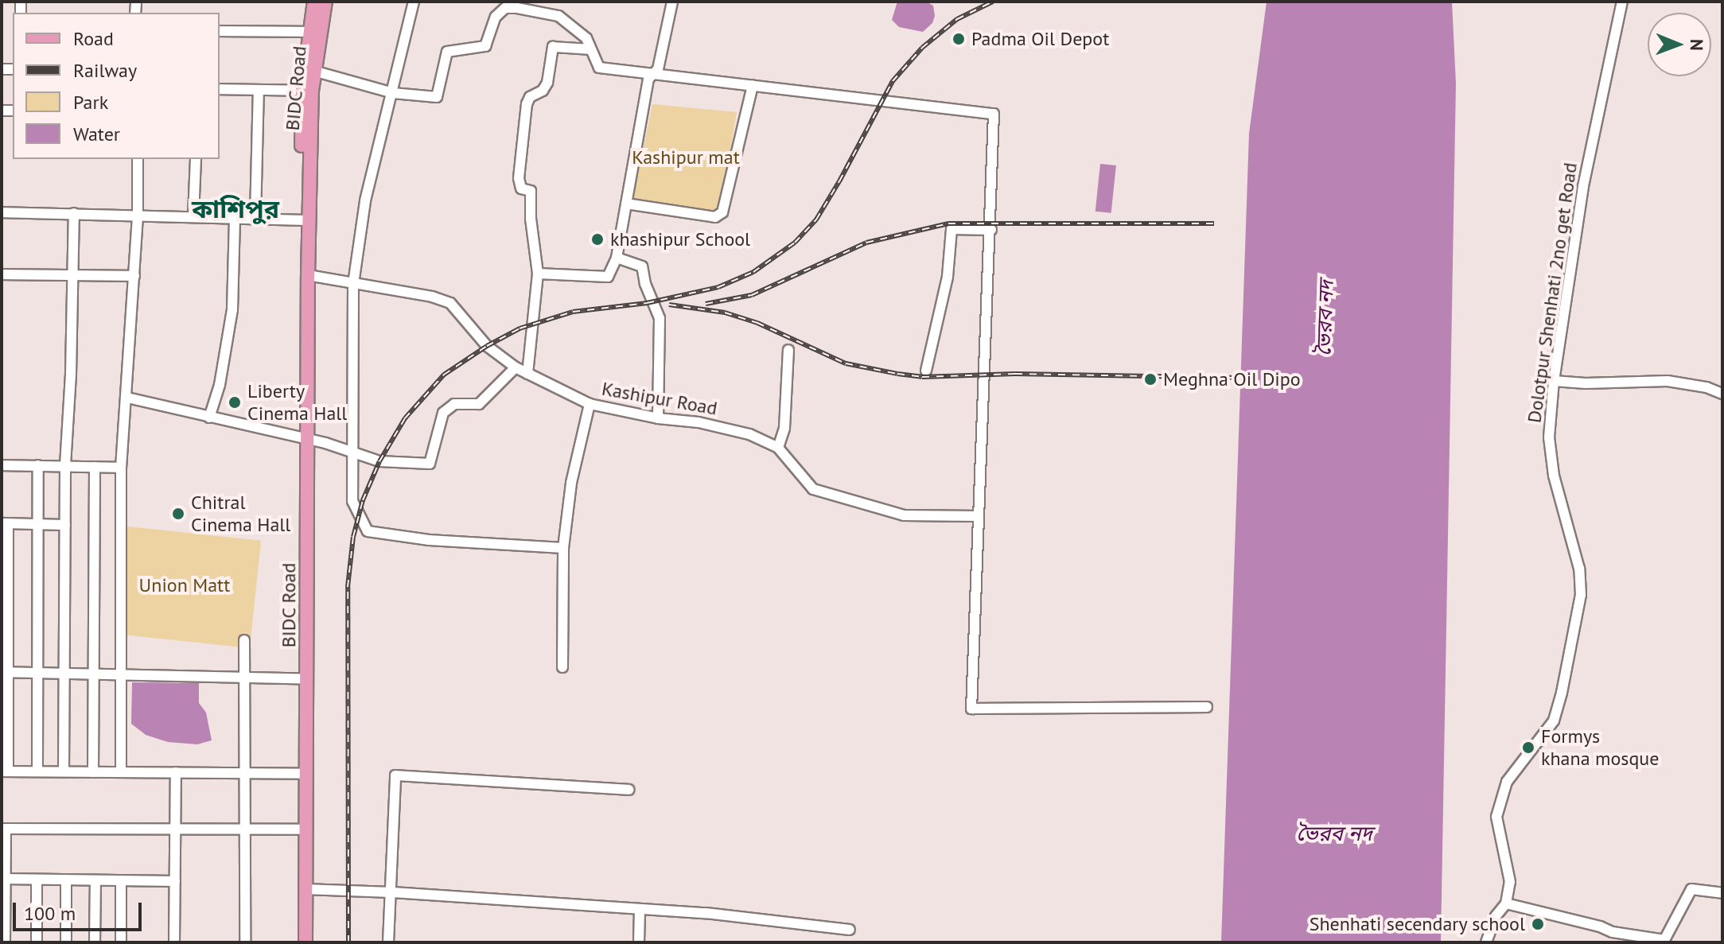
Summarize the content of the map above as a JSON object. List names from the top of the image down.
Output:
{
  "streets": {
    "main road": ["BIDC Road"],
    "street": ["Dolotpur Shenhati 2no get Road", "Kashipur Road"]
  },
  "crossings": [
    ["BIDC Road", "Kashipur Road"]
  ],
  "districts": ["কাশিপুর"],
  "water": ["ভৈরব নদ"],
  "parks": ["Kashipur mat", "Union Matt"],
  "places": [
    "Padma Oil Depot",
    "khashipur School",
    "Meghna Oil Dipo",
    "Liberty Cinema Hall",
    "Chitral Cinema Hall",
    "Formys khana mosque",
    "Shenhati secendary school"
  ],
  "legend": [
    "Road",
    "Railway",
    "Park",
    "Water"
  ],
  "scale_bar": "100 m",
  "north": "right"
}
